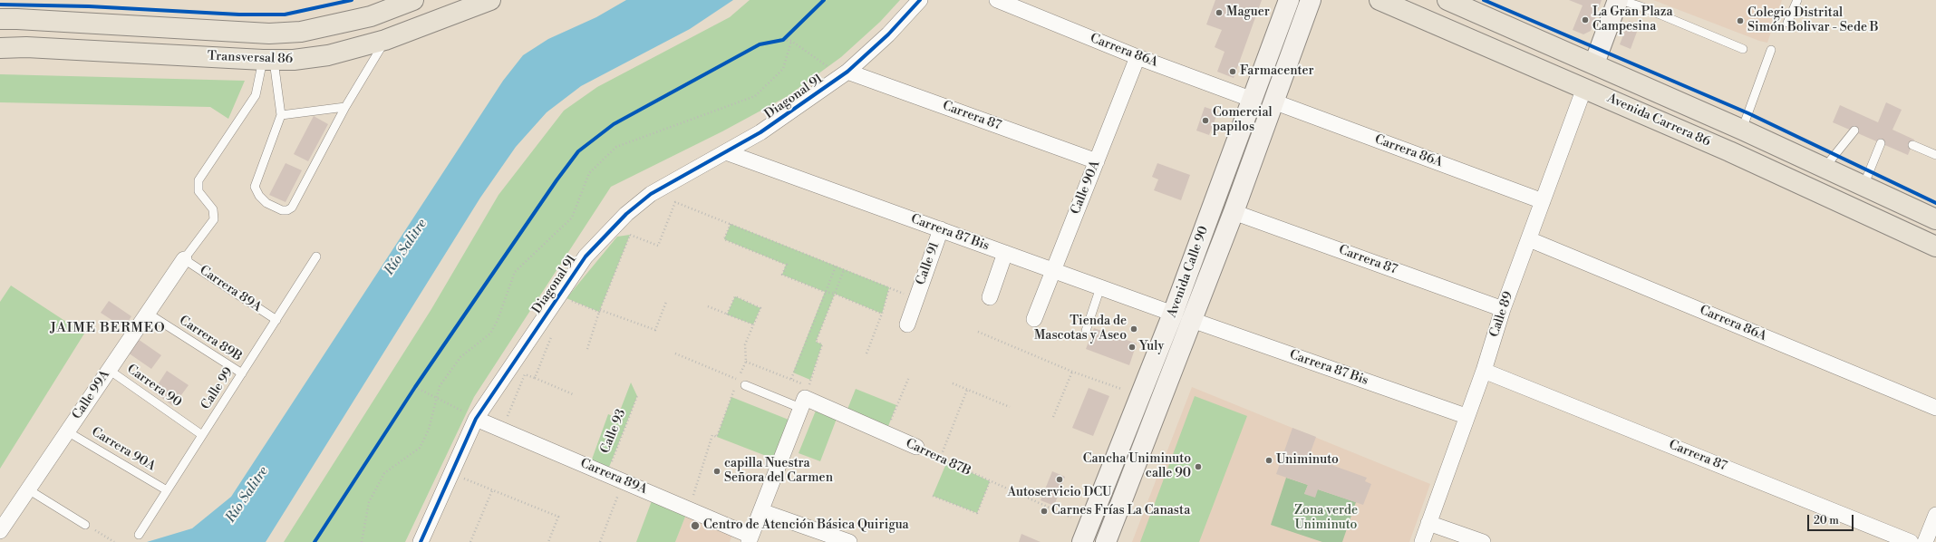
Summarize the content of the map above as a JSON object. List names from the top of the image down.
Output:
{
  "streets": {
    "main road": ["Transversal 86", "Avenida Carrera 86", "Avenida Calle 90"],
    "street": [
      "Carrera 86A",
      "Diagonal 91",
      "Carrera 87",
      "Calle 90A",
      "Carrera 87 Bis",
      "Calle 91",
      "Carrera 89A",
      "Calle 89",
      "Calle 99A",
      "Carrera 87B"
    ],
    "lane": [
      "Carrera 89B",
      "Carrera 90",
      "Calle 99",
      "Carrera 90A"
    ],
    "path": ["Calle 93"]
  },
  "crossings": [
    ["Carrera 86A", "Calle 90A"],
    ["Carrera 86A", "Avenida Calle 90"],
    ["Carrera 86A", "Calle 89"],
    ["Diagonal 91", "Carrera 87"],
    ["Diagonal 91", "Carrera 87 Bis"],
    ["Diagonal 91", "Carrera 89A"],
    ["Carrera 87", "Calle 90A"],
    ["Carrera 87", "Avenida Calle 90"],
    ["Carrera 87", "Calle 89"],
    ["Avenida Carrera 86", "Calle 89"],
    ["Calle 90A", "Carrera 87 Bis"],
    ["Carrera 87 Bis", "Calle 91"],
    ["Carrera 87 Bis", "Avenida Calle 90"],
    ["Carrera 87 Bis", "Calle 89"],
    ["Carrera 89A", "Calle 99"],
    ["Carrera 89A", "Calle 99A"],
    ["Carrera 89A", "Calle 93"],
    ["Carrera 89B", "Calle 99"],
    ["Carrera 89B", "Calle 99A"],
    ["Carrera 90", "Calle 99"],
    ["Carrera 90", "Calle 99A"],
    ["Calle 99", "Carrera 90A"],
    ["Calle 99A", "Carrera 90A"]
  ],
  "districts": ["JAIME BERMEO"],
  "water": ["Río Salitre"],
  "parks": ["Zona verde Uniminuto"],
  "places": [
    "Maguer",
    "La Gran Plaza Campesina",
    "Colegio Distrital Simón Bolivar - Sede B",
    "Farmacenter",
    "Comercial papilos",
    "Tienda de Mascotas y Aseo",
    "Yuly",
    "Uniminuto",
    "Cancha Uniminuto calle 90",
    "capilla Nuestra Señora del Carmen",
    "Autoservicio DCU",
    "Carnes Frías La Canasta",
    "Centro de Atención Básica Quirigua"
  ],
  "scale_bar": "20 m"
}
